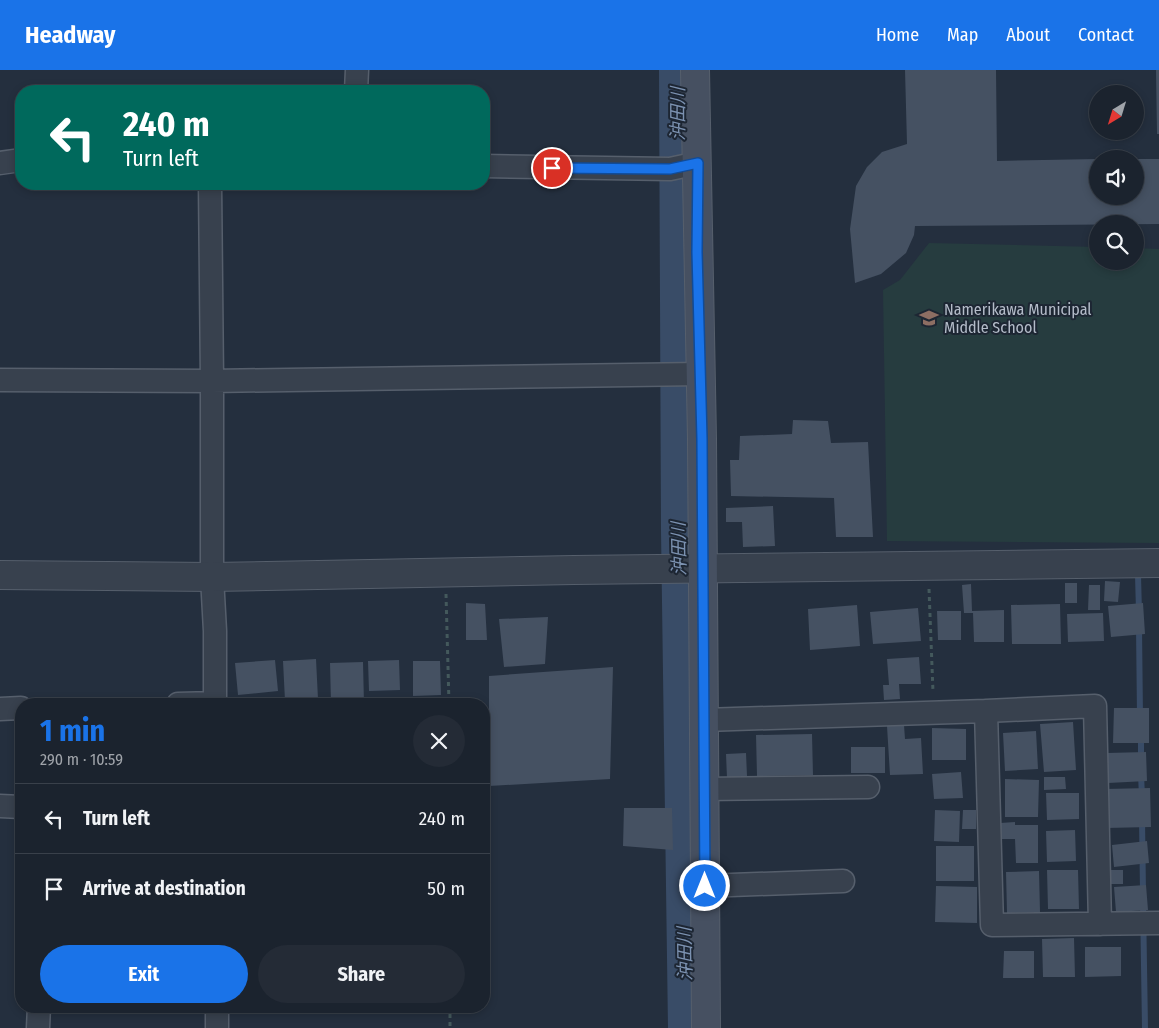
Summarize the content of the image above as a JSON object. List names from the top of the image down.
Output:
{
  "water": ["沖田川"],
  "places": {
    "school or university": ["Namerikawa Municipal Middle School"]
  },
  "north": "bottom left",
  "page": {
    "header": "Headway",
    "nav": [
      "Home",
      "Map",
      "About",
      "Contact"
    ],
    "turn": ["240 m", "Turn left"],
    "heading": ["1 min", "290 m · 10:59"],
    "list": [
      {
        "name": "Turn left",
        "value": "240 m"
      },
      {
        "name": "Arrive at destination",
        "value": "50 m"
      }
    ],
    "buttons": ["Exit", "Share"]
  }
}
